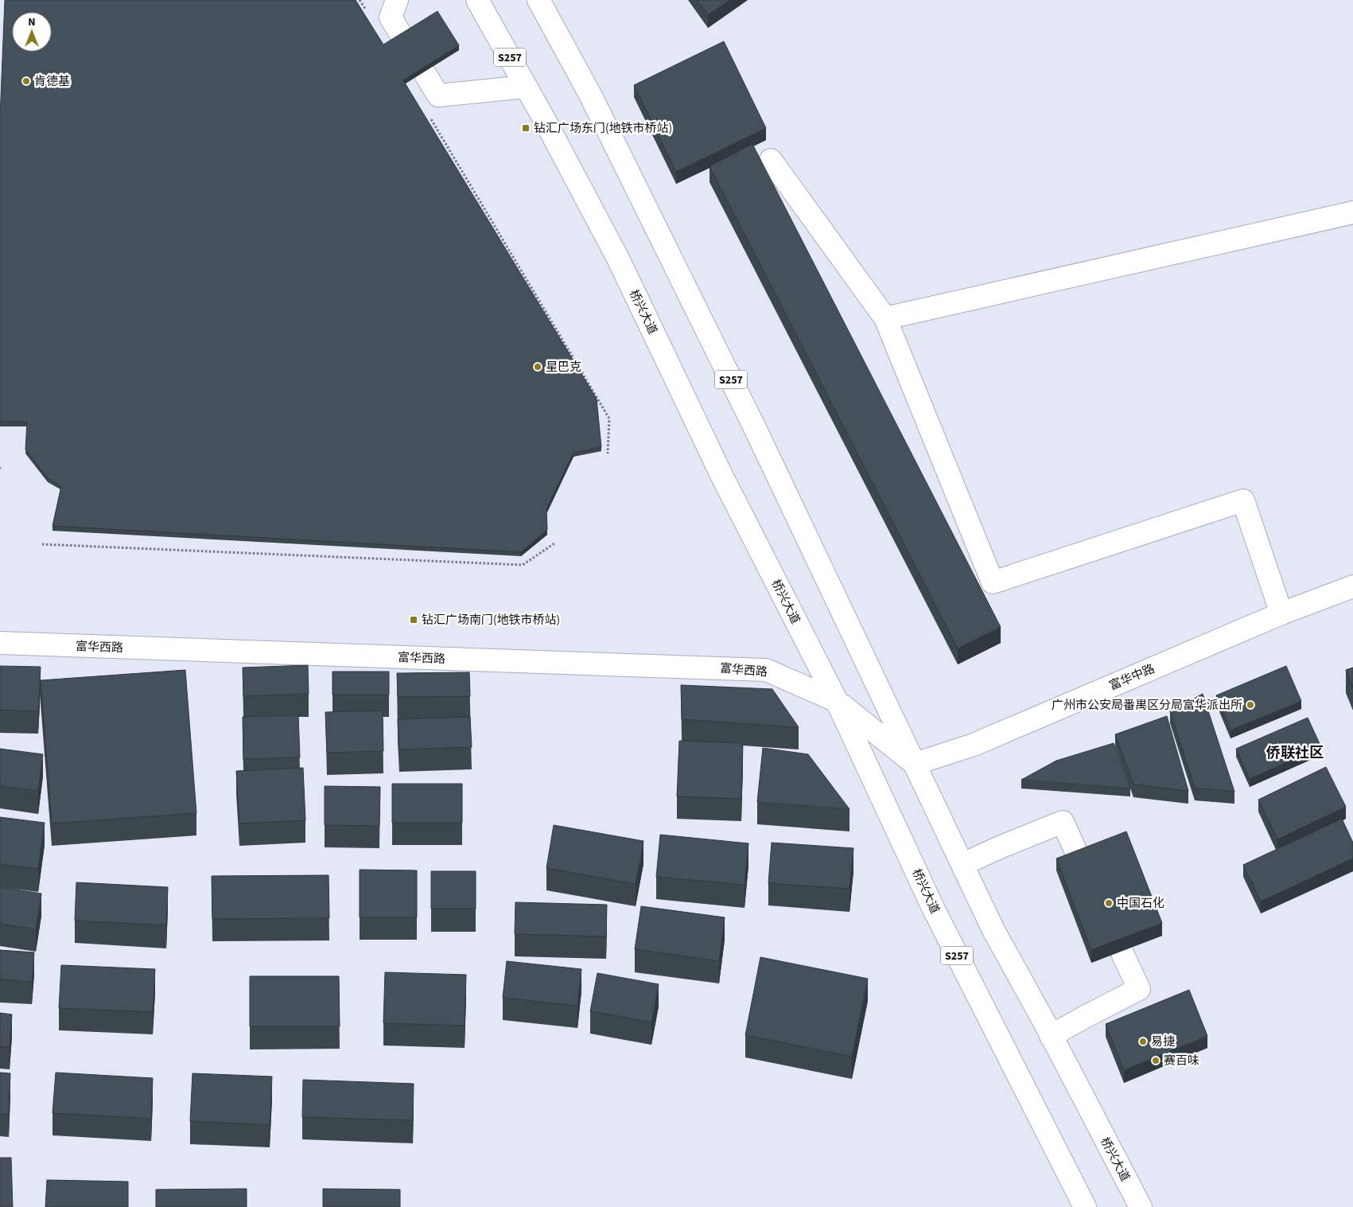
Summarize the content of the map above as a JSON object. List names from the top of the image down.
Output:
{
  "streets": {
    "main road": [
      "S257",
      "桥兴大道",
      "富华西路",
      "富华中路"
    ]
  },
  "crossings": [
    ["桥兴大道", "富华西路"],
    ["桥兴大道", "富华中路"]
  ],
  "districts": ["侨联社区"],
  "places": {
    "other": [
      "肯德基",
      "星巴克",
      "广州市公安局番禺区分局富华派出所",
      "中国石化",
      "易捷",
      "赛百味"
    ],
    "transit": ["钻汇广场东门(地铁市桥站)", "钻汇广场南门(地铁市桥站)"]
  },
  "north": "top"
}
